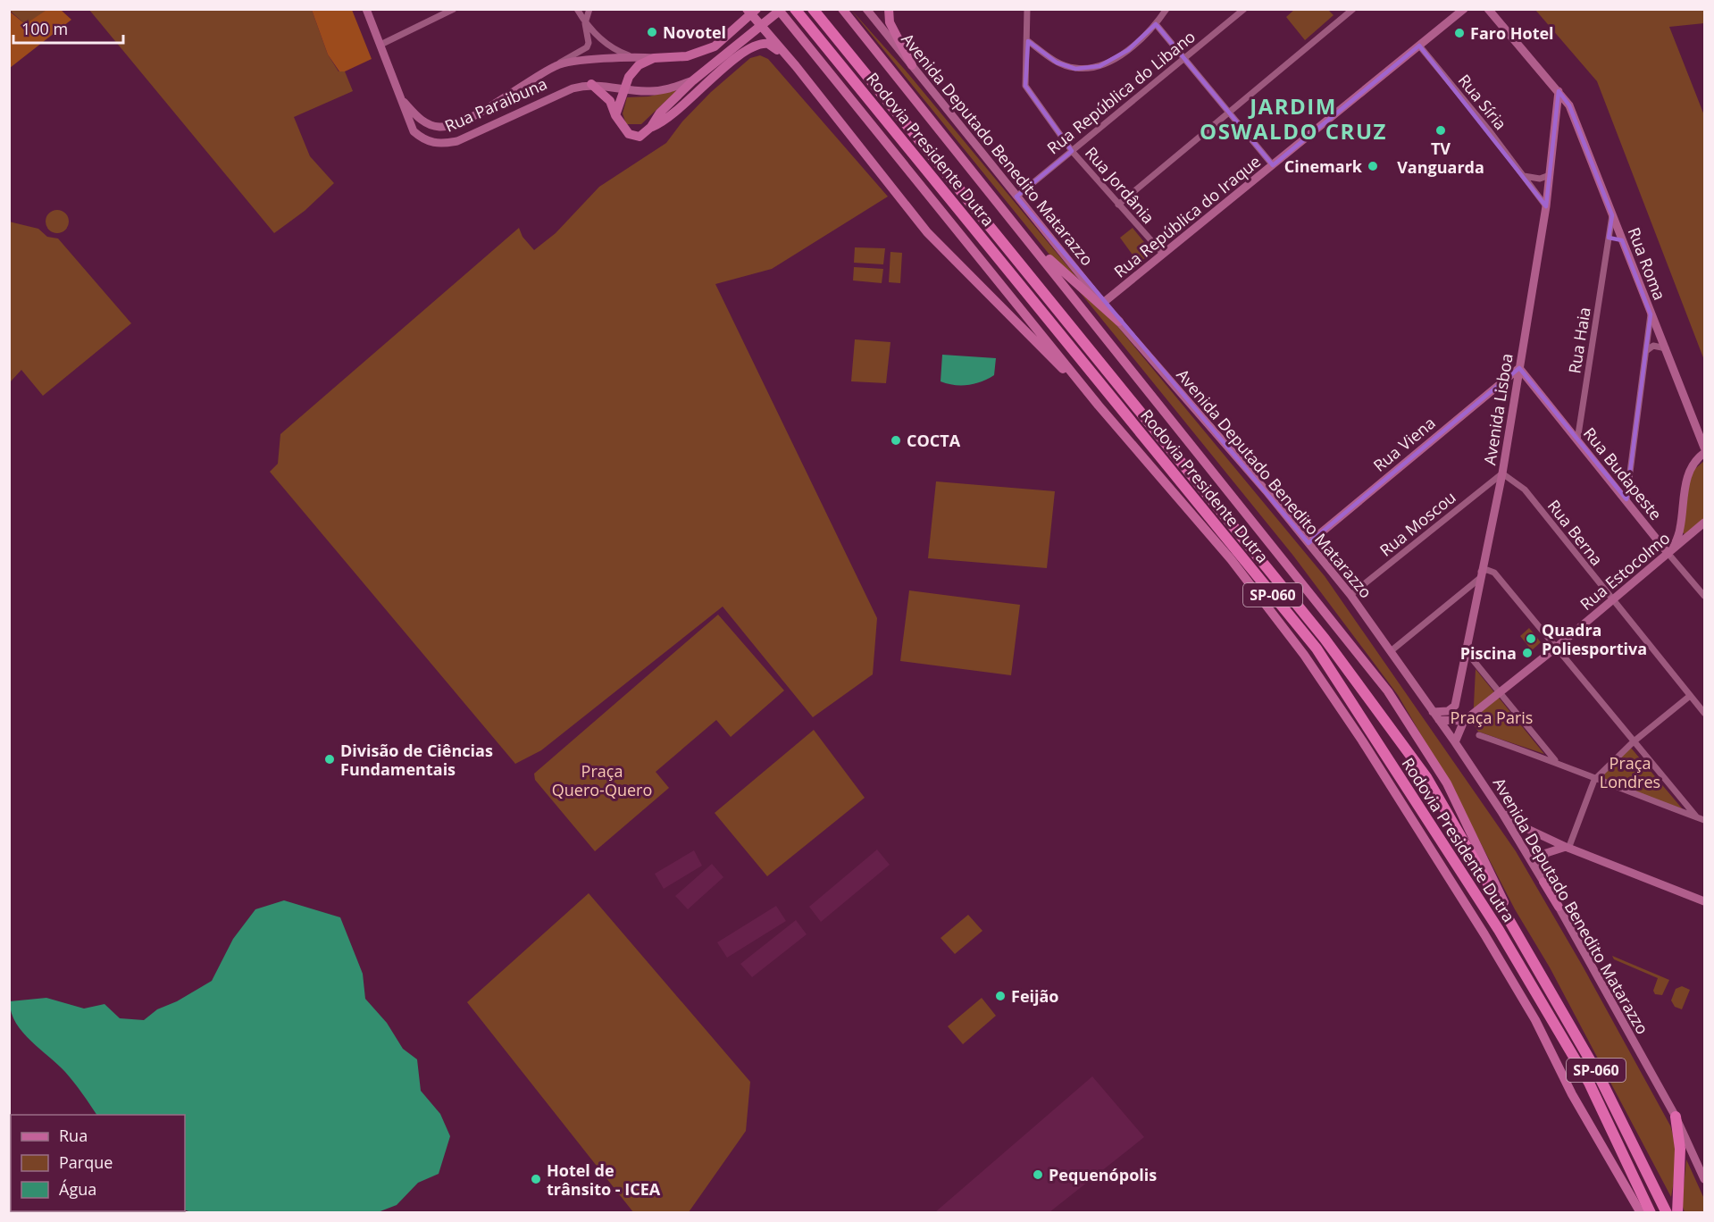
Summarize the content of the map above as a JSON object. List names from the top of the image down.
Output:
{
  "streets": {
    "highway": ["Rodovia Presidente Dutra", "SP-060"],
    "main road": [
      "Rua Paraibuna",
      "Avenida Deputado Benedito Matarazzo",
      "Rua República do Iraque",
      "Rua Roma",
      "Avenida Lisboa",
      "Rua Viena",
      "Rua Budapeste",
      "Rua Estocolmo"
    ],
    "street": [
      "Rua República do Libano",
      "Rua Síria",
      "Rua Jordânia",
      "Rua Haia",
      "Rua Moscou",
      "Rua Berna"
    ]
  },
  "crossings": [
    ["Rua República do Libano", "Avenida Deputado Benedito Matarazzo"],
    ["Rua República do Libano", "Rua Jordânia"],
    ["Rua Síria", "Rua República do Iraque"],
    ["Rua Síria", "Avenida Lisboa"],
    ["Avenida Deputado Benedito Matarazzo", "Rua República do Iraque"],
    ["Avenida Deputado Benedito Matarazzo", "Avenida Lisboa"],
    ["Avenida Deputado Benedito Matarazzo", "Rua Viena"],
    ["Avenida Deputado Benedito Matarazzo", "Rua Moscou"],
    ["Rua Jordânia", "Rua República do Iraque"],
    ["Rua Roma", "Rua Haia"],
    ["Rua Roma", "Avenida Lisboa"],
    ["Rua Haia", "Rua Budapeste"],
    ["Avenida Lisboa", "Rua Viena"],
    ["Avenida Lisboa", "Rua Budapeste"],
    ["Avenida Lisboa", "Rua Moscou"],
    ["Avenida Lisboa", "Rua Berna"],
    ["Rua Viena", "Rua Budapeste"],
    ["Rua Budapeste", "Rua Estocolmo"],
    ["Rua Moscou", "Rua Berna"],
    ["Rua Berna", "Rua Estocolmo"]
  ],
  "districts": ["JARDIM OSWALDO CRUZ"],
  "parks": ["Praça Paris", "Praça Londres", "Praça Quero-Quero"],
  "places": [
    "Novotel",
    "Faro Hotel",
    "TV Vanguarda",
    "Cinemark",
    "COCTA",
    "Quadra Poliesportiva",
    "Piscina",
    "Divisão de Ciências Fundamentais",
    "Feijão",
    "Pequenópolis",
    "Hotel de trânsito - ICEA"
  ],
  "legend": ["Rua", "Parque", "Água"],
  "scale_bar": "100 m"
}
